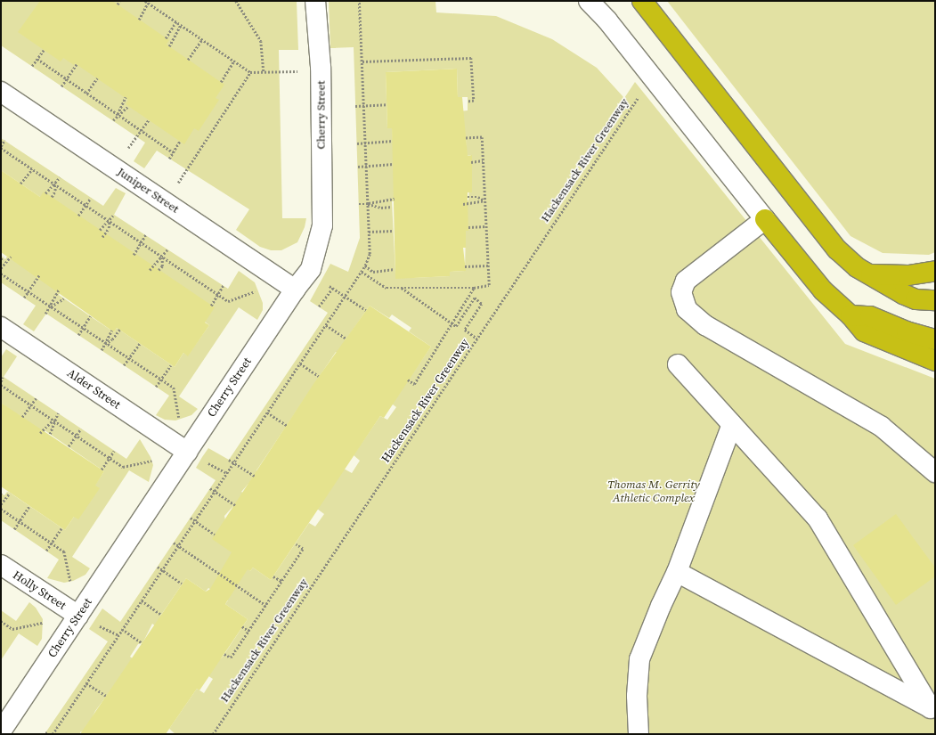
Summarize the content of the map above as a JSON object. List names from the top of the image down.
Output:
{
  "streets": {
    "street": [
      "Cherry Street",
      "Juniper Street",
      "Alder Street",
      "Holly Street"
    ],
    "path": ["Hackensack River Greenway"]
  },
  "crossings": [
    ["Cherry Street", "Juniper Street"],
    ["Cherry Street", "Alder Street"],
    ["Cherry Street", "Holly Street"]
  ],
  "parks": ["Thomas M. Gerrity Athletic Complex"]
}
